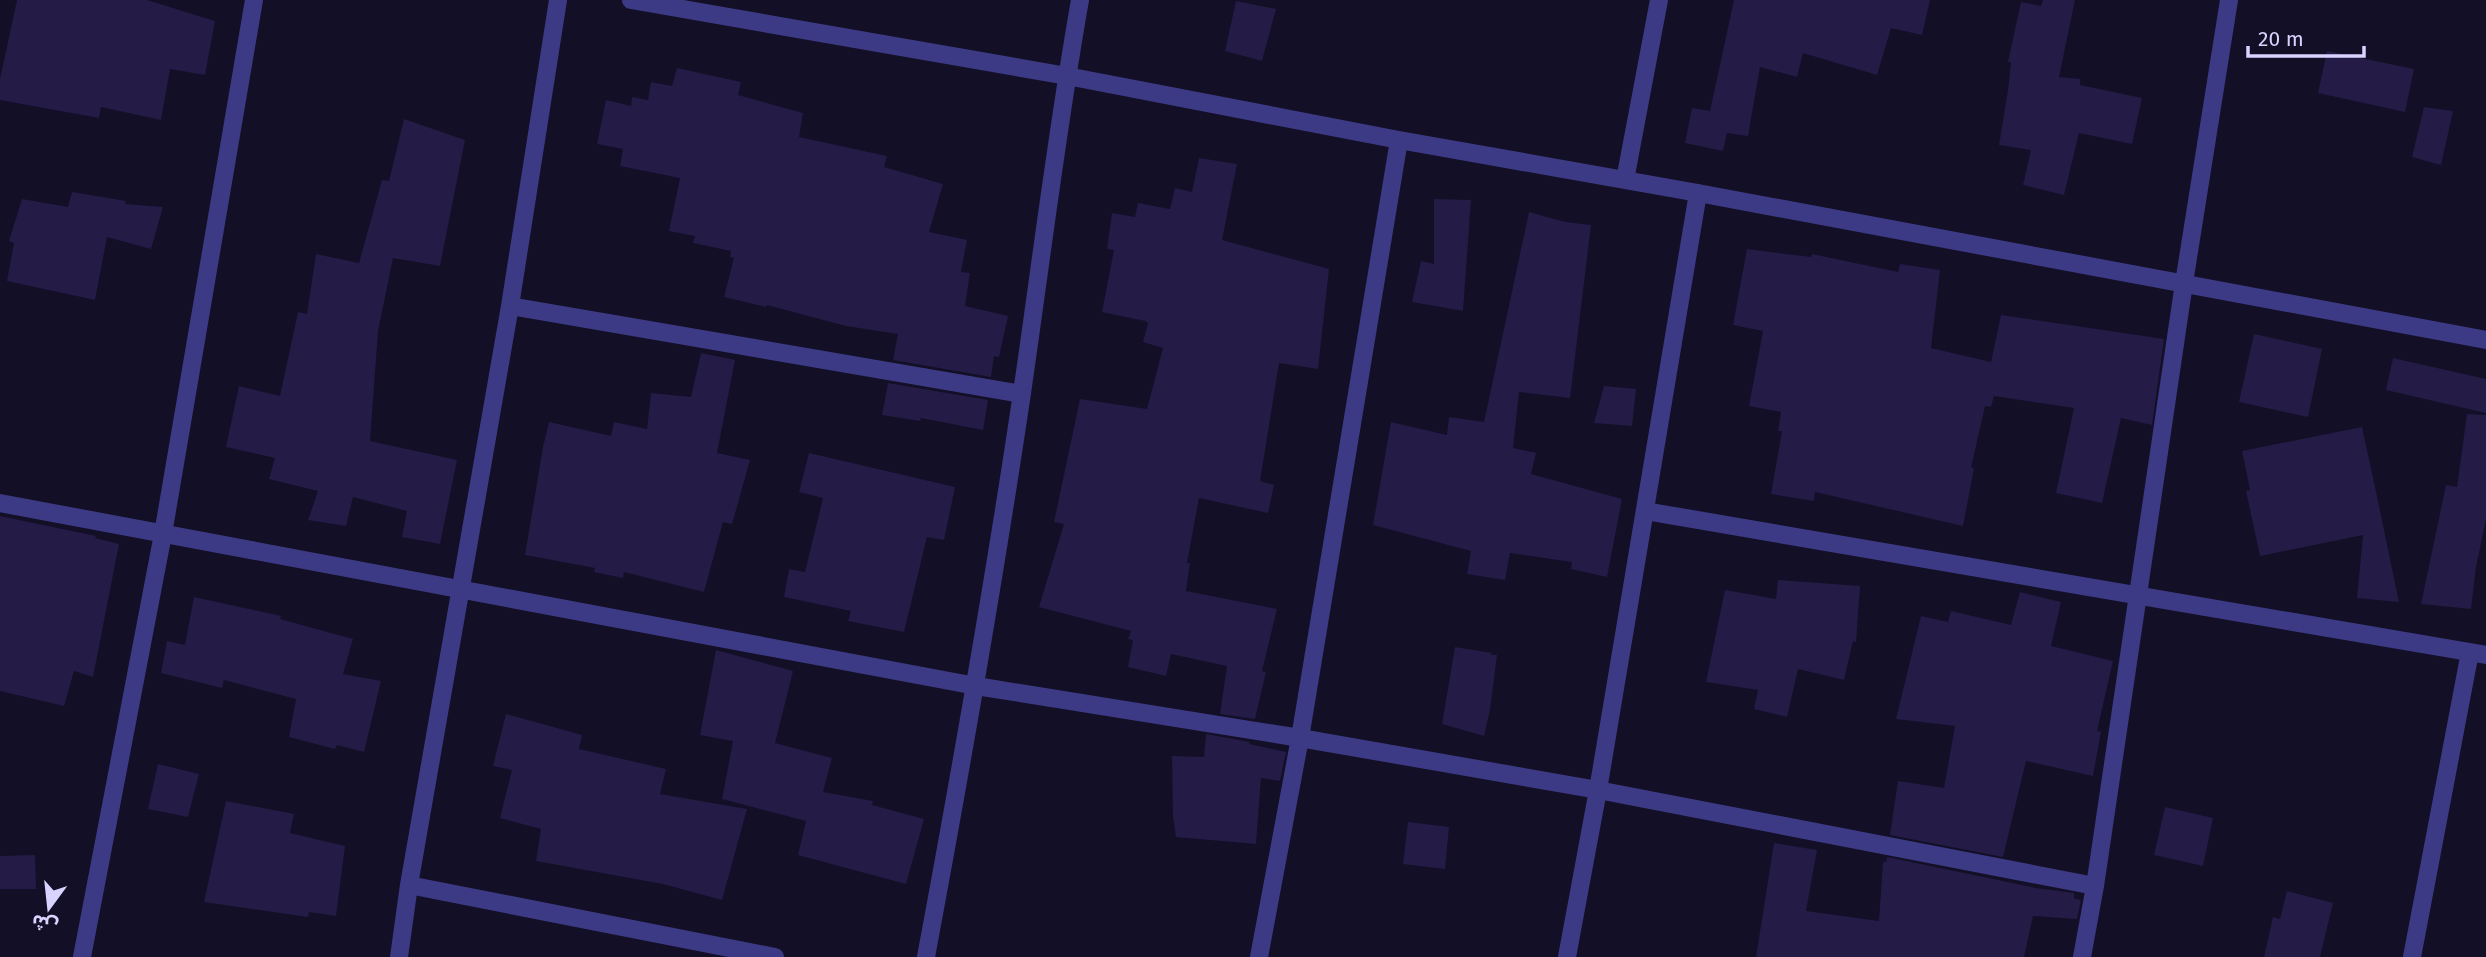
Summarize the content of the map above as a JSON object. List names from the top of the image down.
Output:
{
  "scale_bar": "20 m",
  "north": "bottom"
}
